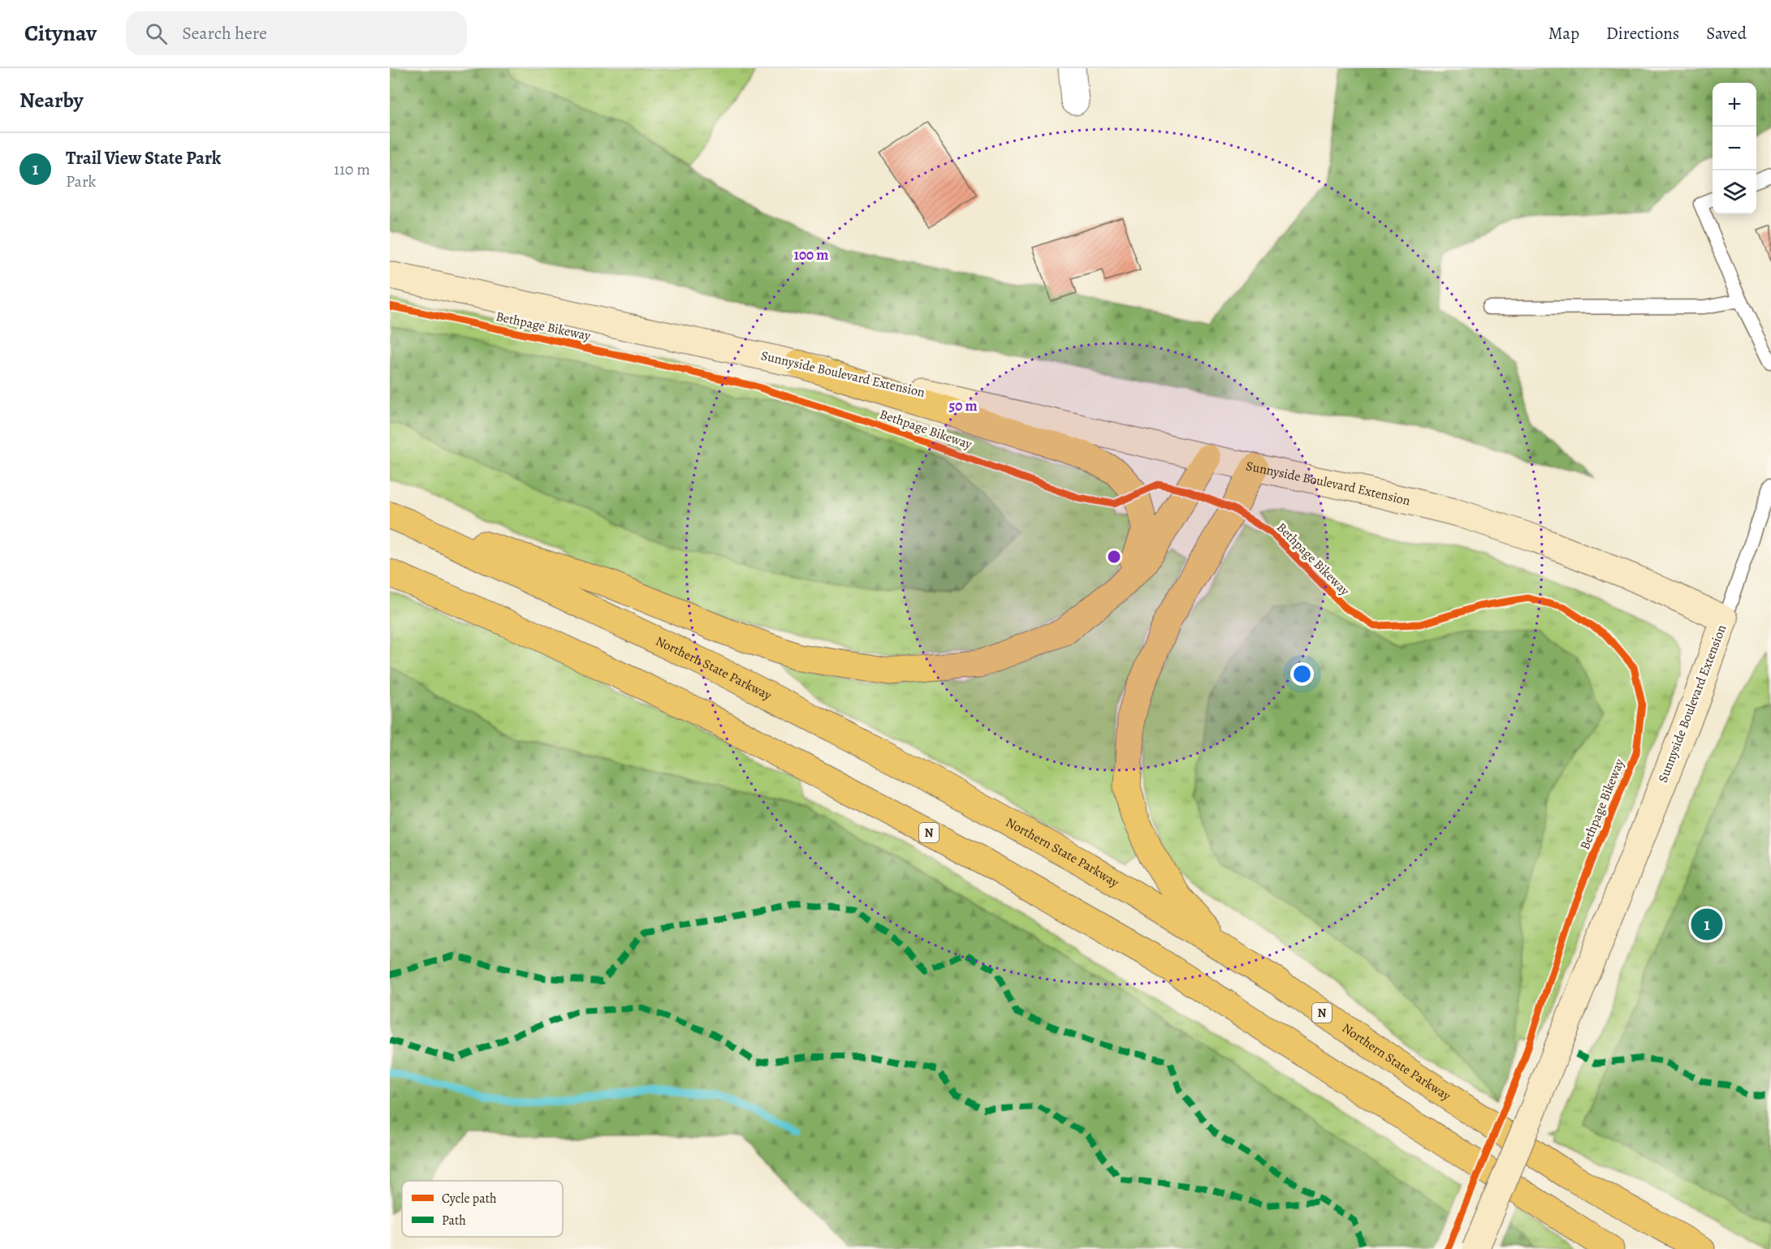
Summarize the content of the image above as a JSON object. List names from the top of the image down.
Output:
{
  "streets": {
    "highway": ["Northern State Parkway", "N"],
    "main road": ["Sunnyside Boulevard Extension"],
    "cycle path": ["Bethpage Bikeway"]
  },
  "legend": ["Cycle path", "Path"],
  "page": {
    "header": "Citynav",
    "search": "Search here",
    "nav": ["Map", "Directions", "Saved"],
    "heading": "Nearby",
    "map_buttons": ["+", "−"],
    "list": [
      {
        "mark": "1",
        "name": "Trail View State Park",
        "note": "Park",
        "value": "110 m"
      }
    ],
    "pins": "1"
  },
  "rings": ["100 m", "50 m"]
}
